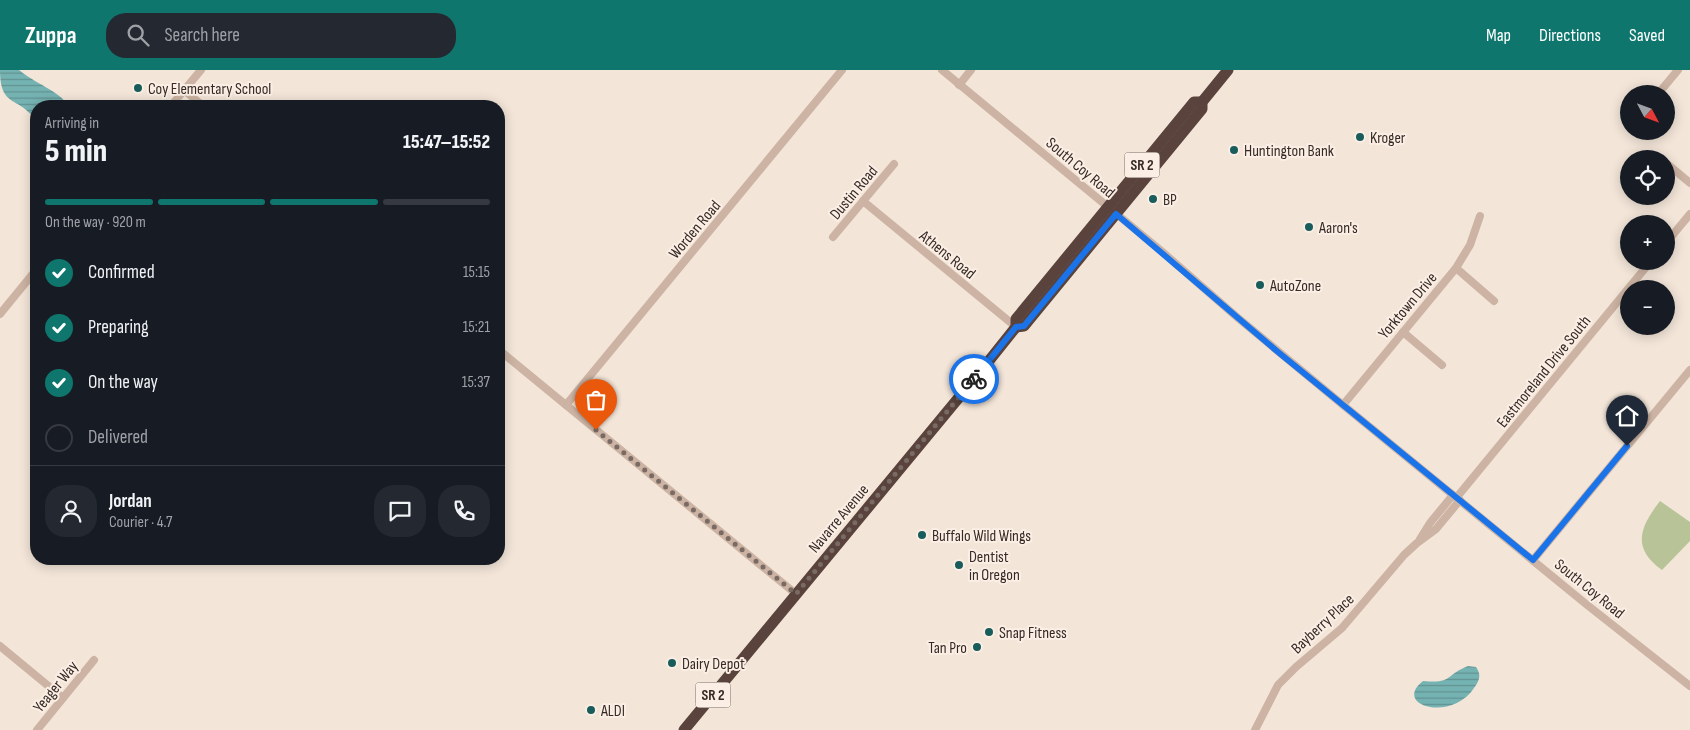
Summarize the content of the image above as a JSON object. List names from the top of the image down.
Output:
{
  "streets": {
    "highway": ["SR 2", "Navarre Avenue"],
    "street": [
      "South Coy Road",
      "Dustin Road",
      "Worden Road",
      "Athens Road",
      "Yorktown Drive",
      "Eastmoreland Drive South",
      "Bayberry Place",
      "Yeager Way"
    ]
  },
  "crossings": [
    ["South Coy Road", "Yorktown Drive"],
    ["South Coy Road", "Eastmoreland Drive South"],
    ["South Coy Road", "Navarre Avenue"],
    ["South Coy Road", "Bayberry Place"],
    ["Dustin Road", "Athens Road"],
    ["Athens Road", "Navarre Avenue"],
    ["Eastmoreland Drive South", "Bayberry Place"]
  ],
  "places": [
    "Coy Elementary School",
    "Kroger",
    "Huntington Bank",
    "BP",
    "Aaron's",
    "AutoZone",
    "Buffalo Wild Wings",
    "Dentist in Oregon",
    "Snap Fitness",
    "Tan Pro",
    "Dairy Depot",
    "ALDI"
  ],
  "north": "bottom right",
  "page": {
    "header": "Zuppa",
    "search": "Search here",
    "nav": ["Map", "Directions", "Saved"],
    "map_buttons": ["+", "−"],
    "heading": ["5 min", "Arriving in", "15:47–15:52"],
    "panel": ["Jordan", "Courier · 4.7"],
    "bar": "On the way · 920 m",
    "list": [
      ["Confirmed", "15:15"],
      ["Preparing", "15:21"],
      ["On the way", "15:37"],
      "Delivered"
    ]
  }
}
